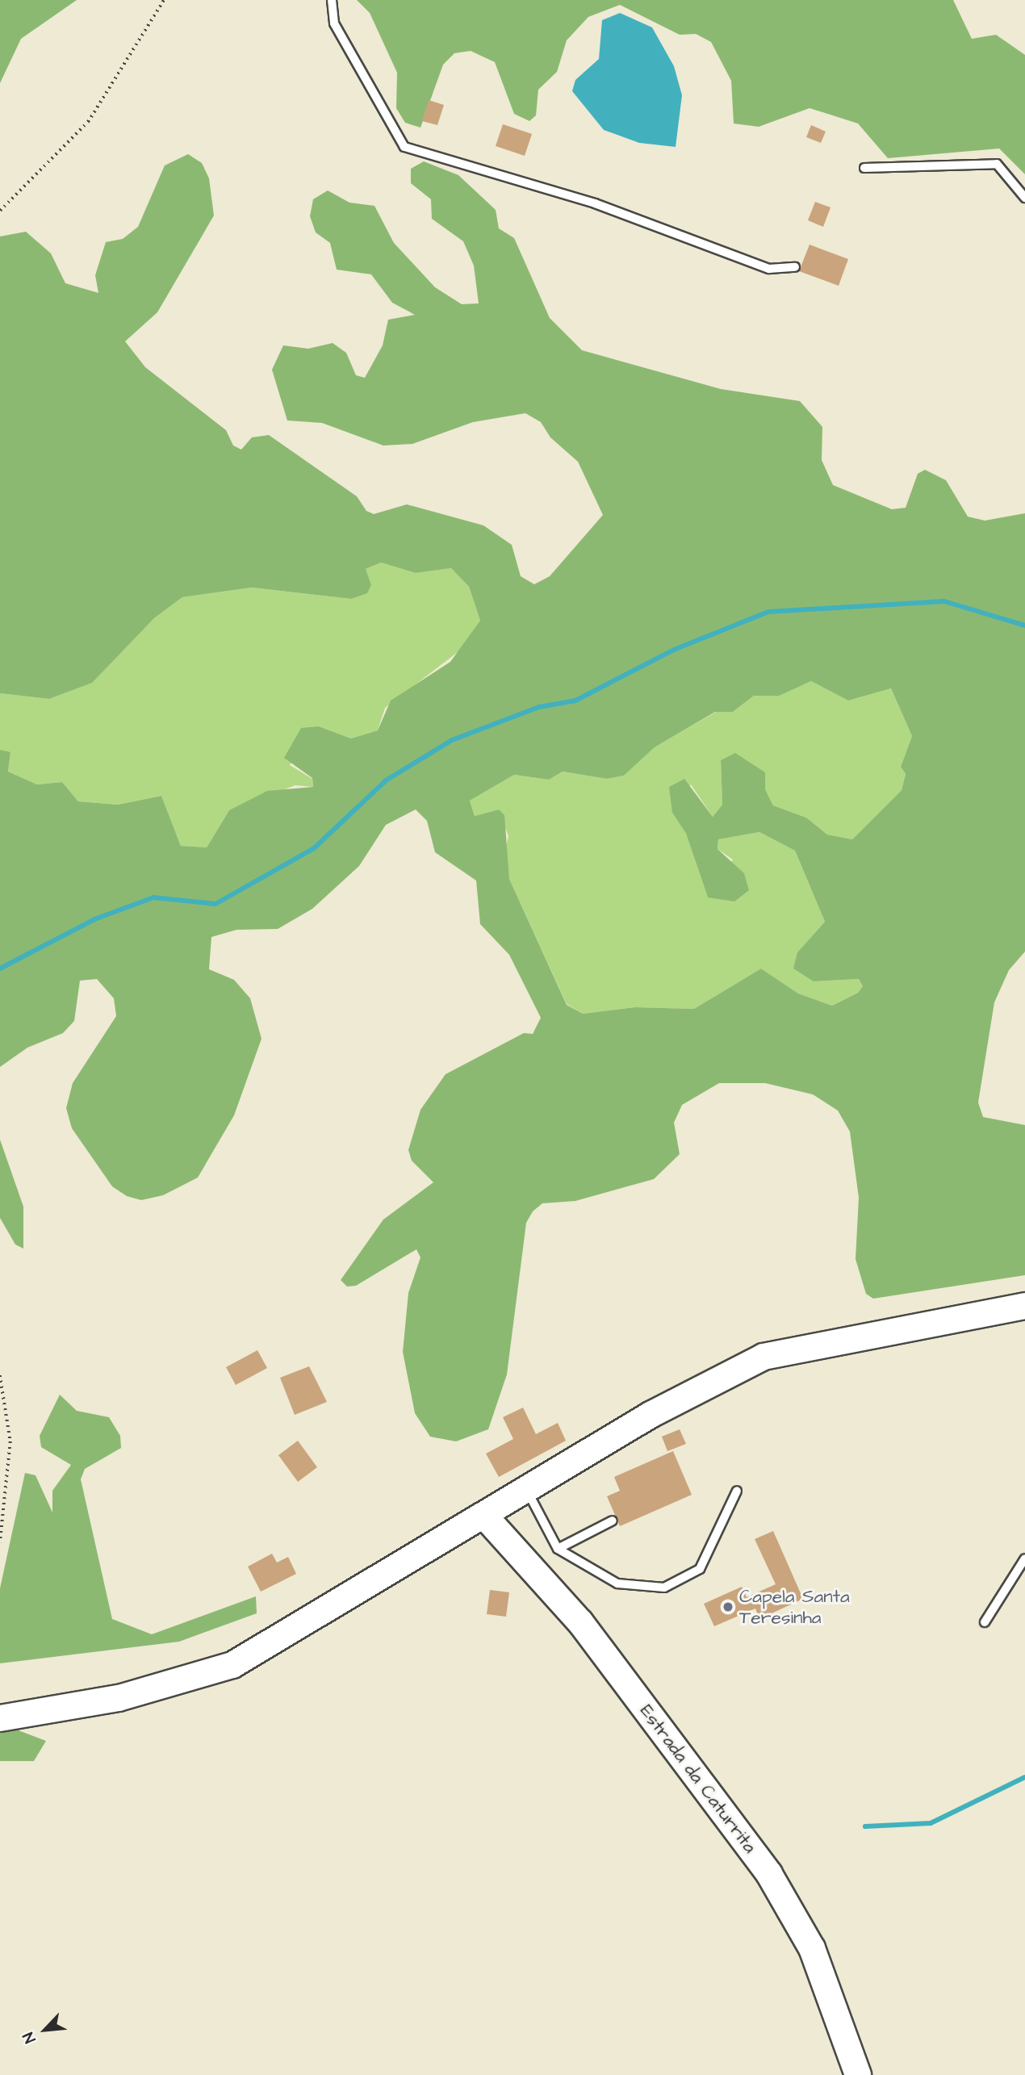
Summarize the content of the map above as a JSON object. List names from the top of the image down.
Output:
{
  "streets": {
    "main road": ["Estrada da Caturrita"]
  },
  "places": ["Capela Santa Teresinha"],
  "north": "bottom left"
}
